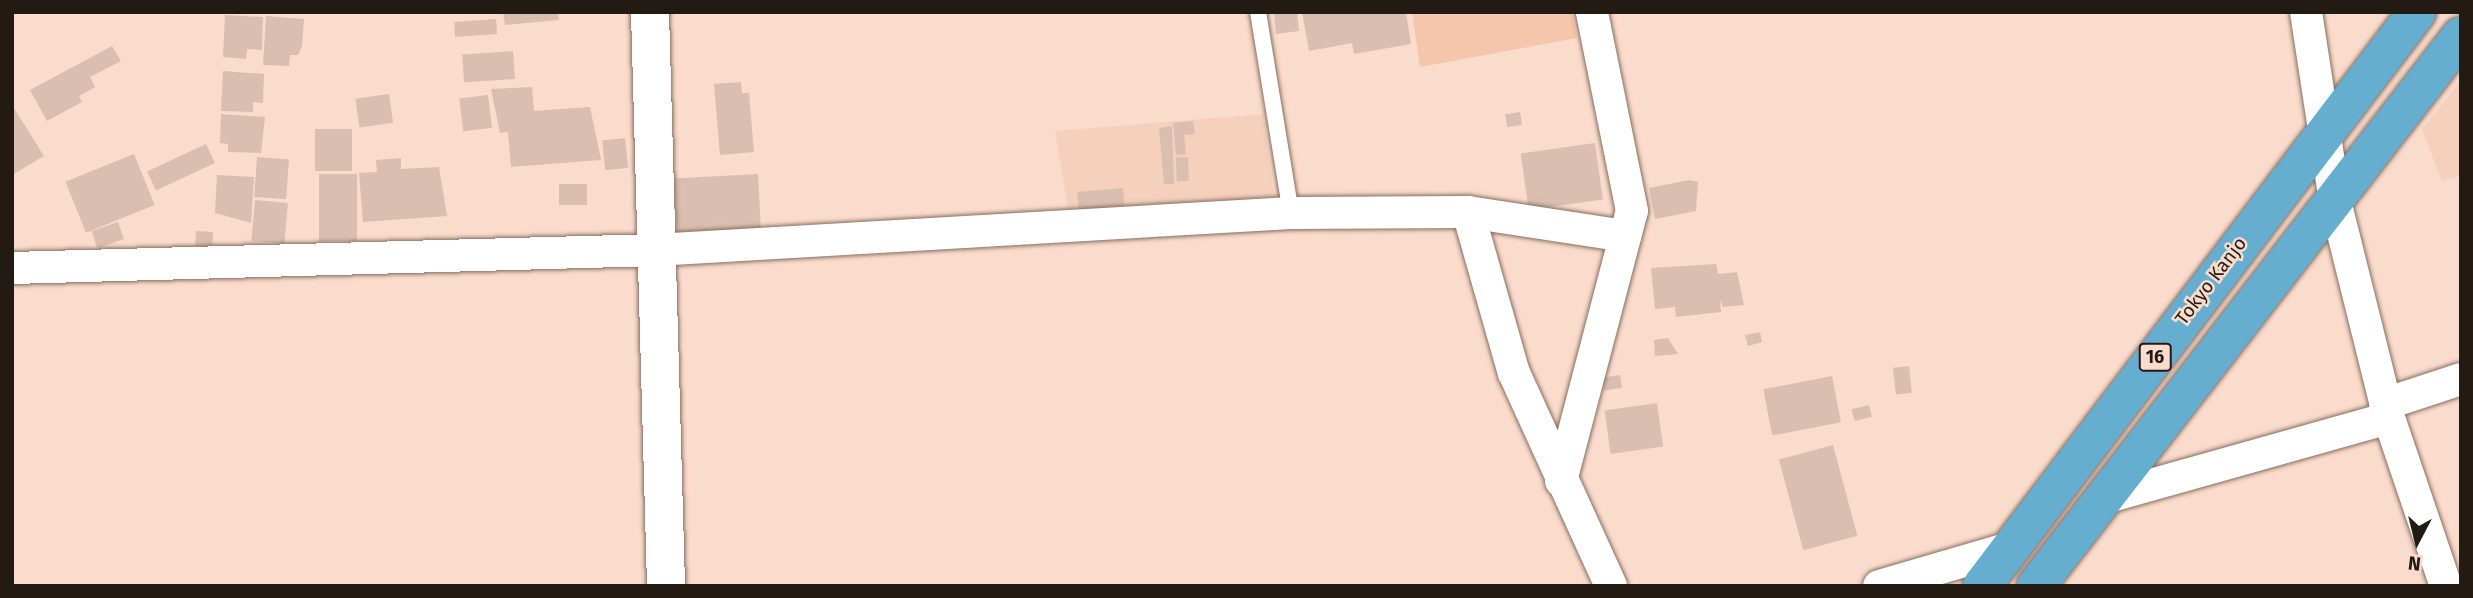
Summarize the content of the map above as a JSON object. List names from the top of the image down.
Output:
{
  "streets": {
    "highway": ["Tokyo Kanjo", "16"]
  },
  "north": "bottom"
}
